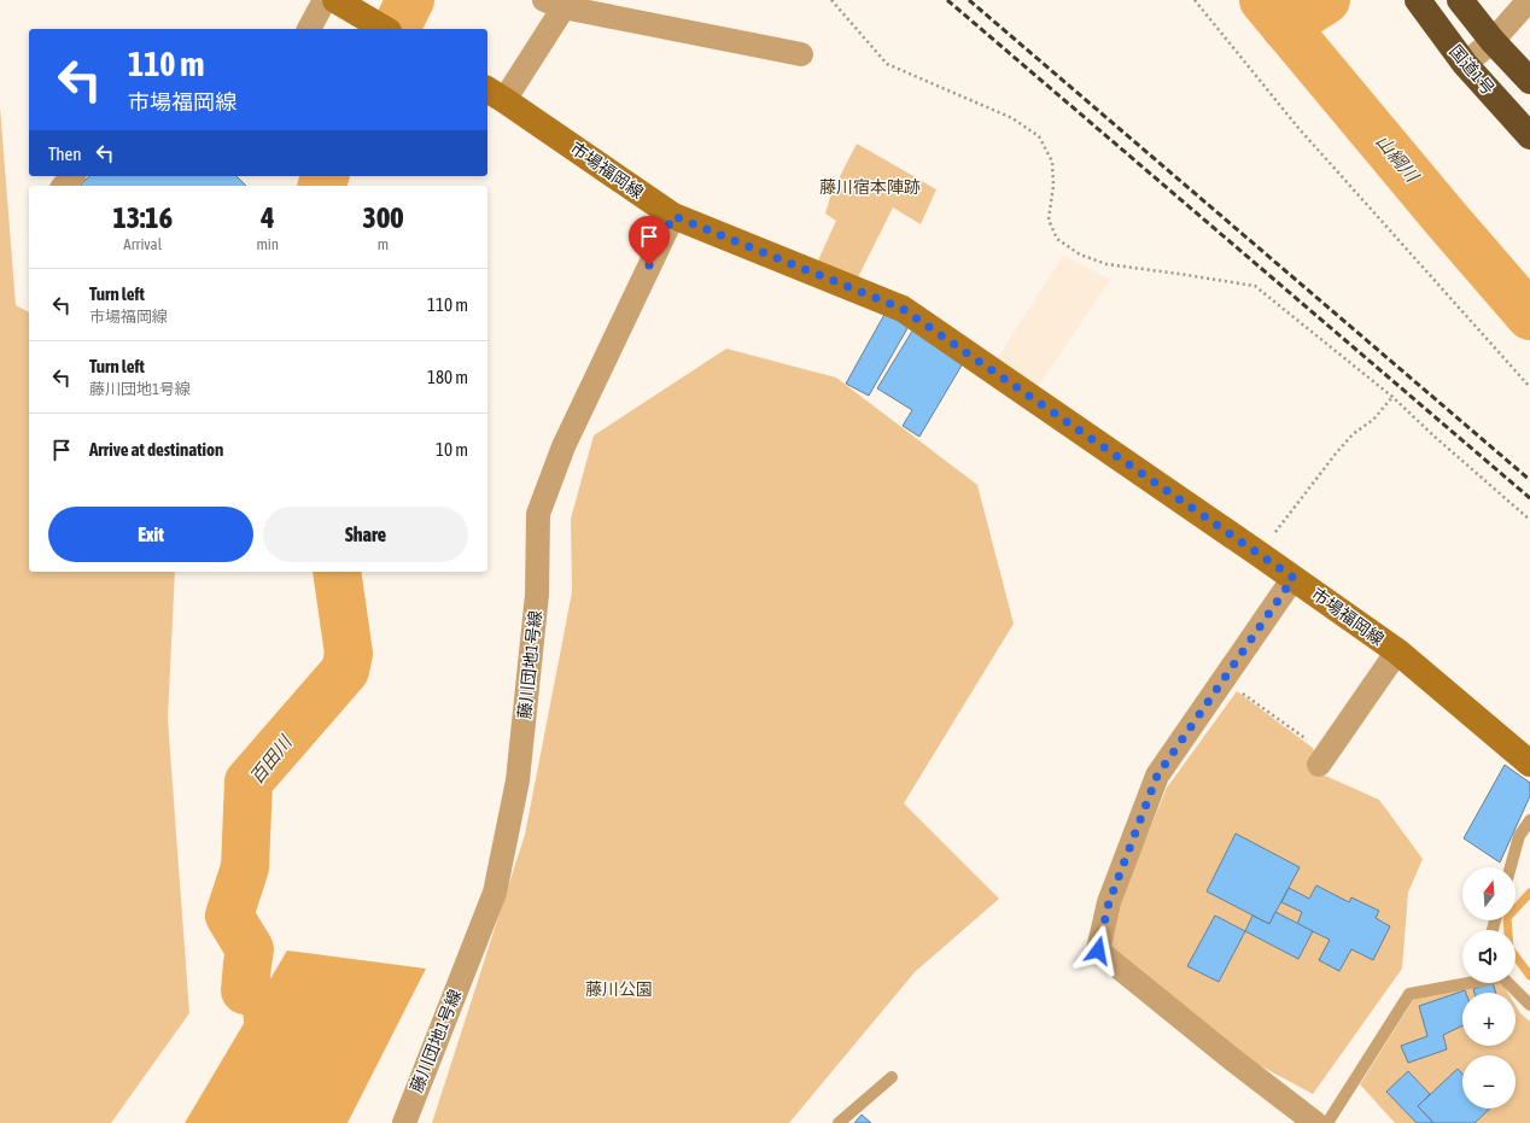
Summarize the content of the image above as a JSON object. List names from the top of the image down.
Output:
{
  "streets": {
    "highway": ["国道1号"],
    "main road": ["市場福岡線"],
    "street": ["藤川団地1号線"]
  },
  "crossings": [
    ["市場福岡線", "藤川団地1号線"]
  ],
  "water": ["山綱川", "百田川"],
  "parks": ["藤川宿本陣跡", "藤川公園"],
  "north": "top",
  "page": {
    "turn": ["110 m", "市場福岡線"],
    "then": "Then",
    "eta": [
      "13:16",
      "Arrival",
      "4",
      "min",
      "300",
      "m"
    ],
    "list": [
      {
        "name": "Turn left",
        "note": "市場福岡線",
        "value": "110 m"
      },
      {
        "name": "Turn left",
        "note": "藤川団地1号線",
        "value": "180 m"
      },
      {
        "name": "Arrive at destination",
        "value": "10 m"
      }
    ],
    "buttons": ["Exit", "Share"],
    "map_buttons": ["+", "−"]
  }
}
